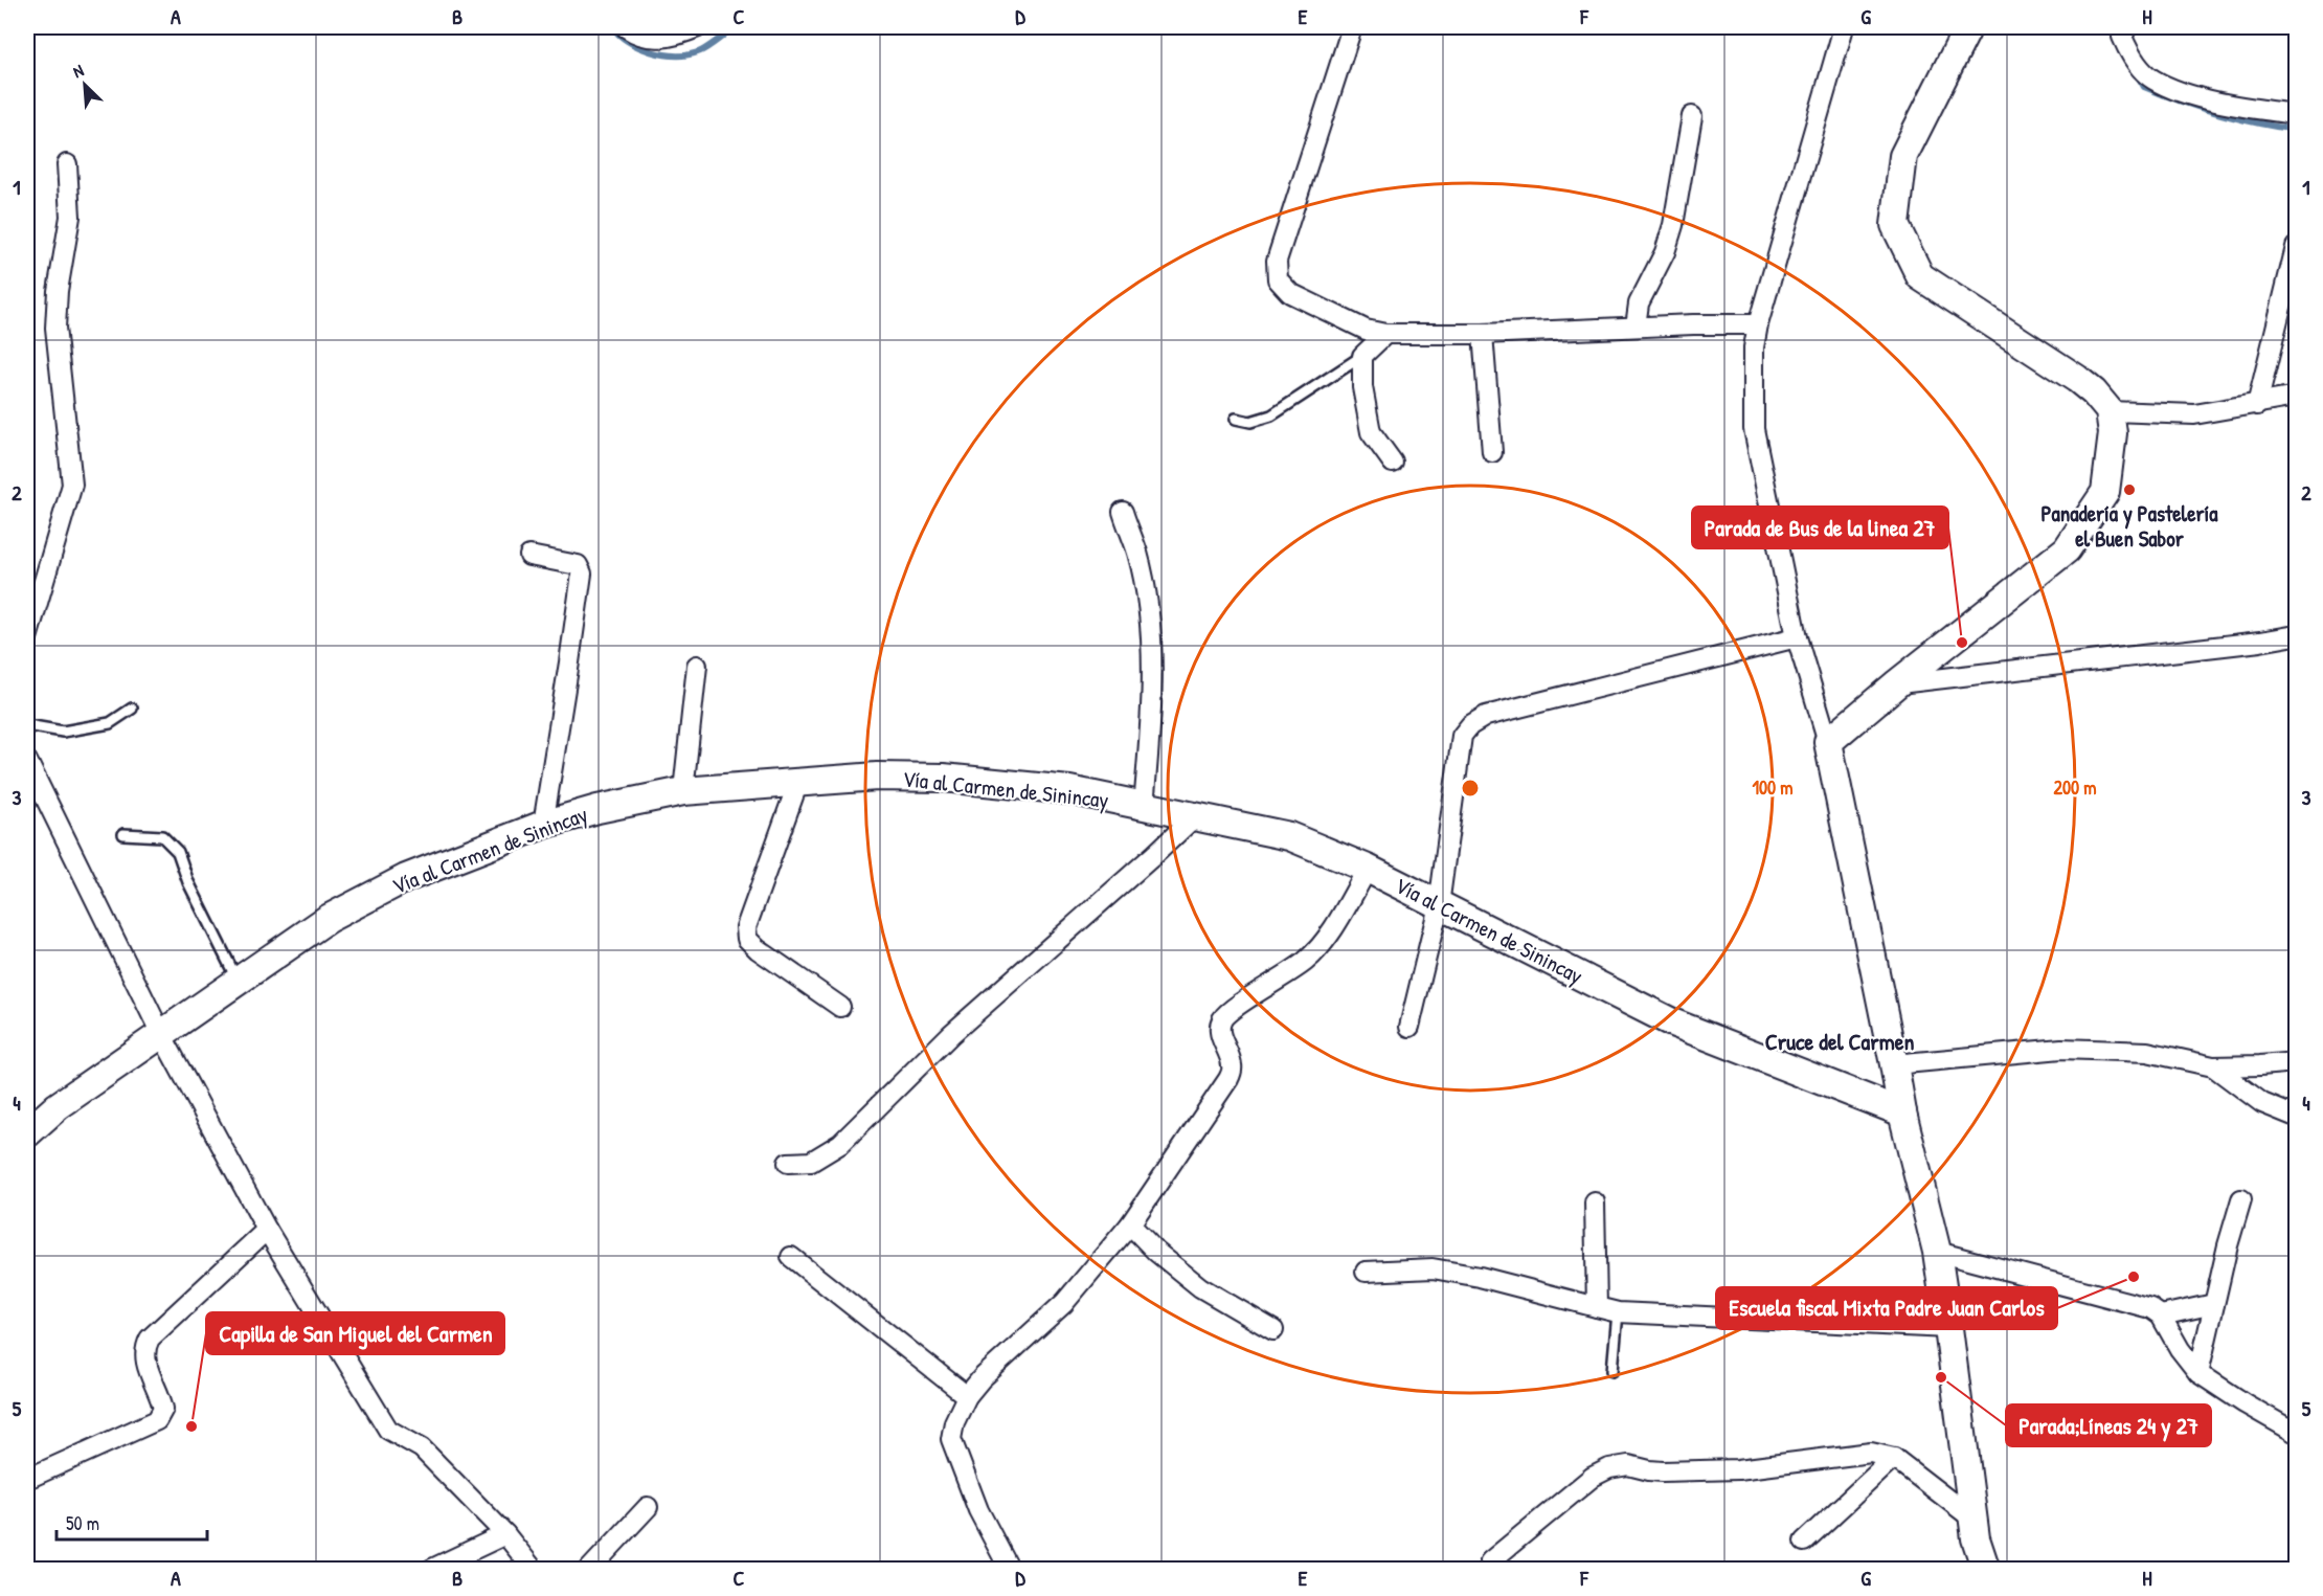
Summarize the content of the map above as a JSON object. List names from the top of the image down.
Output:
{
  "streets": {
    "street": ["Vía al Carmen de Sinincay"]
  },
  "districts": ["Cruce del Carmen"],
  "places": [
    "Panadería y Pastelería el Buen Sabor",
    "Parada de Bus de la linea 27",
    "Escuela fiscal Mixta Padre Juan Carlos",
    "Parada;Líneas 24 y 27",
    "Capilla de San Miguel del Carmen"
  ],
  "scale_bar": "50 m",
  "north": "top left",
  "grid": {
    "columns": [
      "A",
      "B",
      "C",
      "D",
      "E",
      "F",
      "G",
      "H"
    ],
    "rows": [
      "1",
      "2",
      "3",
      "4",
      "5"
    ]
  },
  "rings": ["100 m", "200 m"]
}
